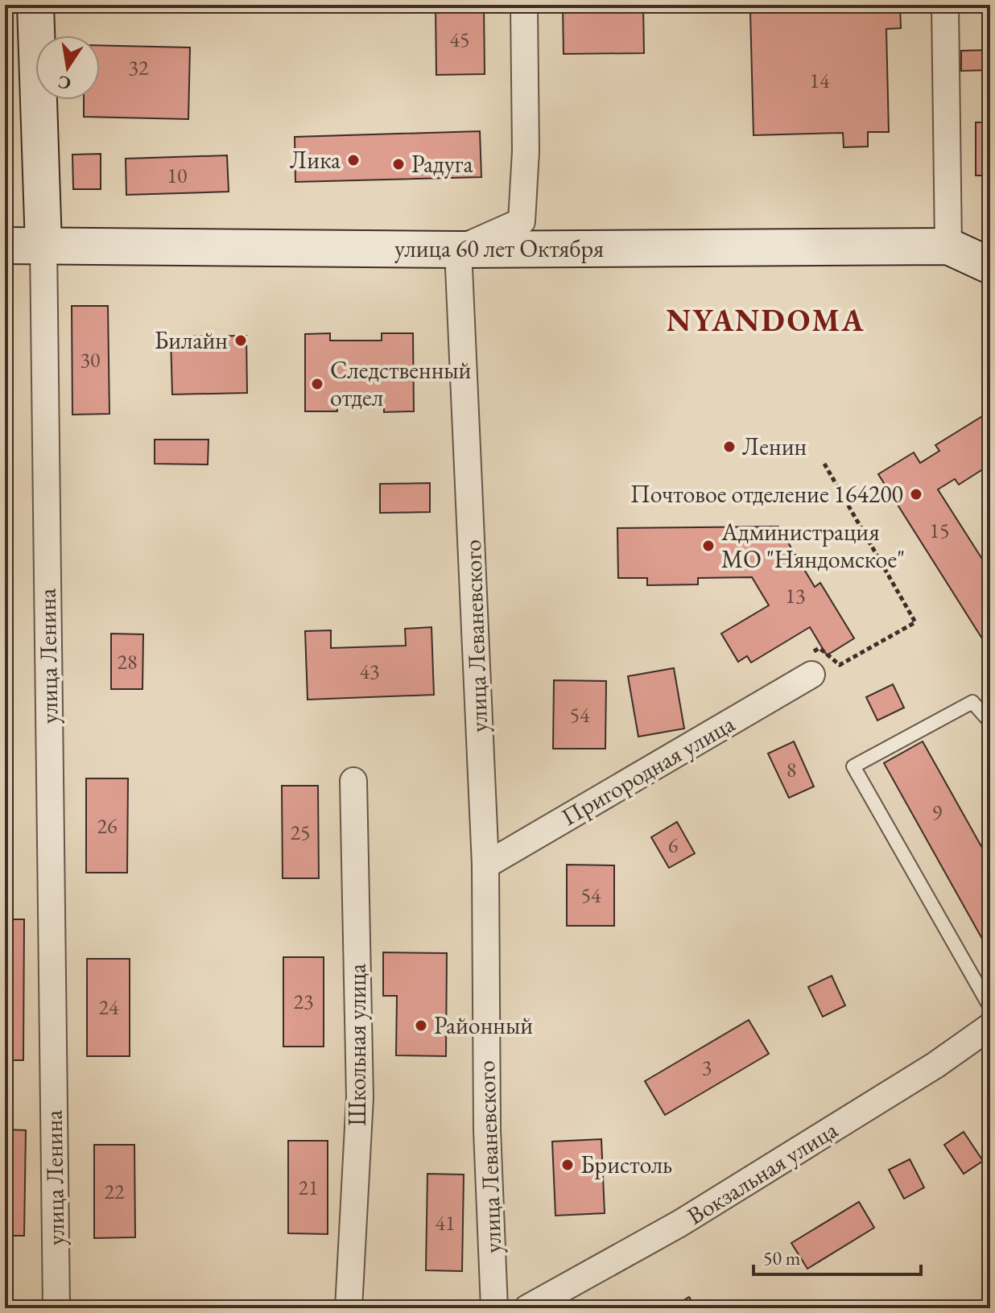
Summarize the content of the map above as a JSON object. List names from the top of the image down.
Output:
{
  "streets": {
    "street": [
      "улица 60 лет Октября",
      "улица Леваневского",
      "улица Ленина",
      "Пригородная улица",
      "Школьная улица",
      "Вокзальная улица"
    ]
  },
  "crossings": [
    ["улица 60 лет Октября", "улица Леваневского"],
    ["улица 60 лет Октября", "улица Ленина"],
    ["улица Леваневского", "Пригородная улица"]
  ],
  "districts": ["NYANDOMA"],
  "places": [
    "Лика",
    "Радуга",
    "Билайн",
    "Следственный отдел",
    "Ленин",
    "Почтовое отделение 164200",
    "Администрация МО \"Няндомское\"",
    "Районный",
    "Бристоль"
  ],
  "house_numbers": [
    "45",
    "32",
    "14",
    "10",
    "30",
    "15",
    "13",
    "28",
    "43",
    "54",
    "8",
    "9",
    "26",
    "25",
    "6",
    "54",
    "23",
    "24",
    "3",
    "21",
    "22",
    "41"
  ],
  "scale_bar": "50 m",
  "north": "bottom"
}
